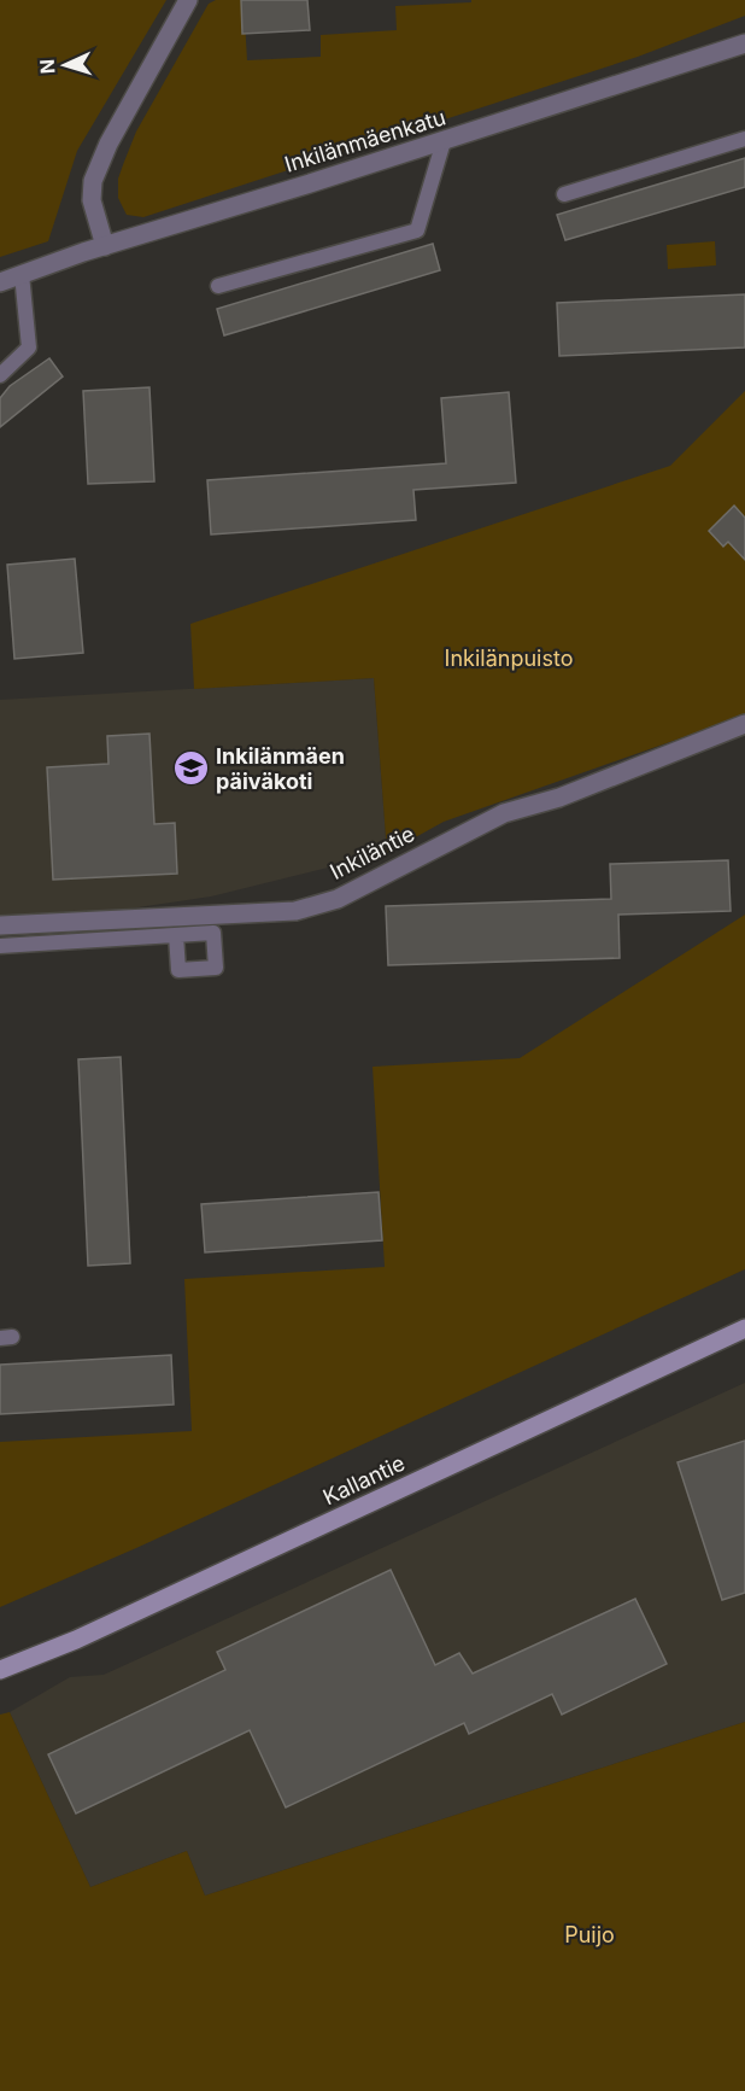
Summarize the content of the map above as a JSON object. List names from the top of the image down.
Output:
{
  "streets": {
    "main road": ["Kallantie"],
    "street": ["Inkilänmäenkatu", "Inkiläntie"]
  },
  "parks": ["Inkilänpuisto", "Puijo"],
  "places": {
    "school or university": ["Inkilänmäen päiväkoti"]
  },
  "north": "left"
}
